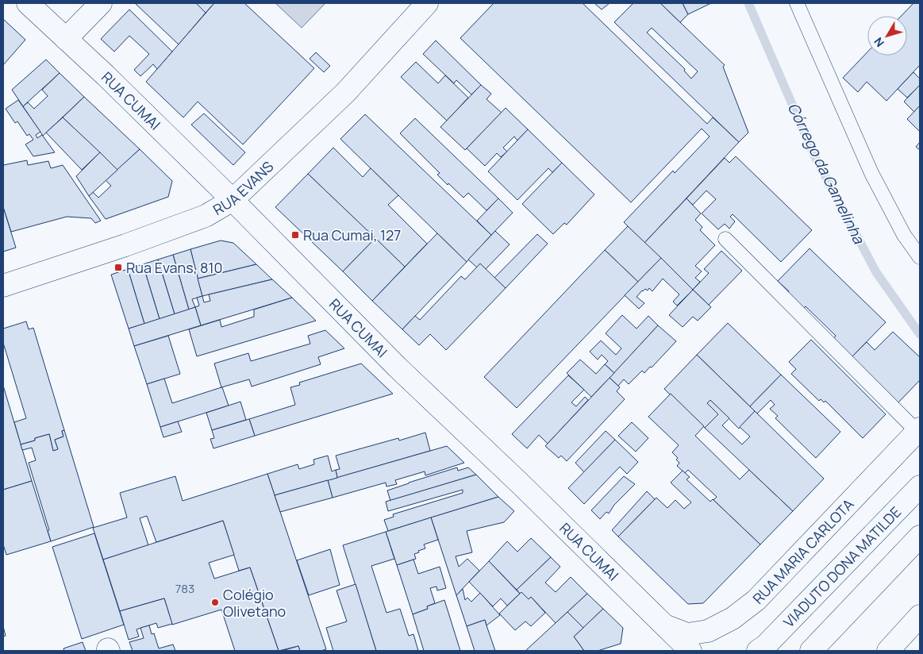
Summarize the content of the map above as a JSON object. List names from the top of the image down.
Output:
{
  "streets": {
    "street": [
      "RUA CUMAI",
      "RUA EVANS",
      "RUA MARIA CARLOTA",
      "VIADUTO DONA MATILDE"
    ]
  },
  "crossings": [
    ["RUA CUMAI", "RUA EVANS"],
    ["RUA CUMAI", "RUA MARIA CARLOTA"]
  ],
  "water": ["Córrego da Gamelinha"],
  "places": {
    "transit": ["Rua Cumai, 127", "Rua Evans, 810"],
    "other": ["Colégio Olivetano"]
  },
  "house_numbers": ["783"],
  "north": "bottom left"
}
